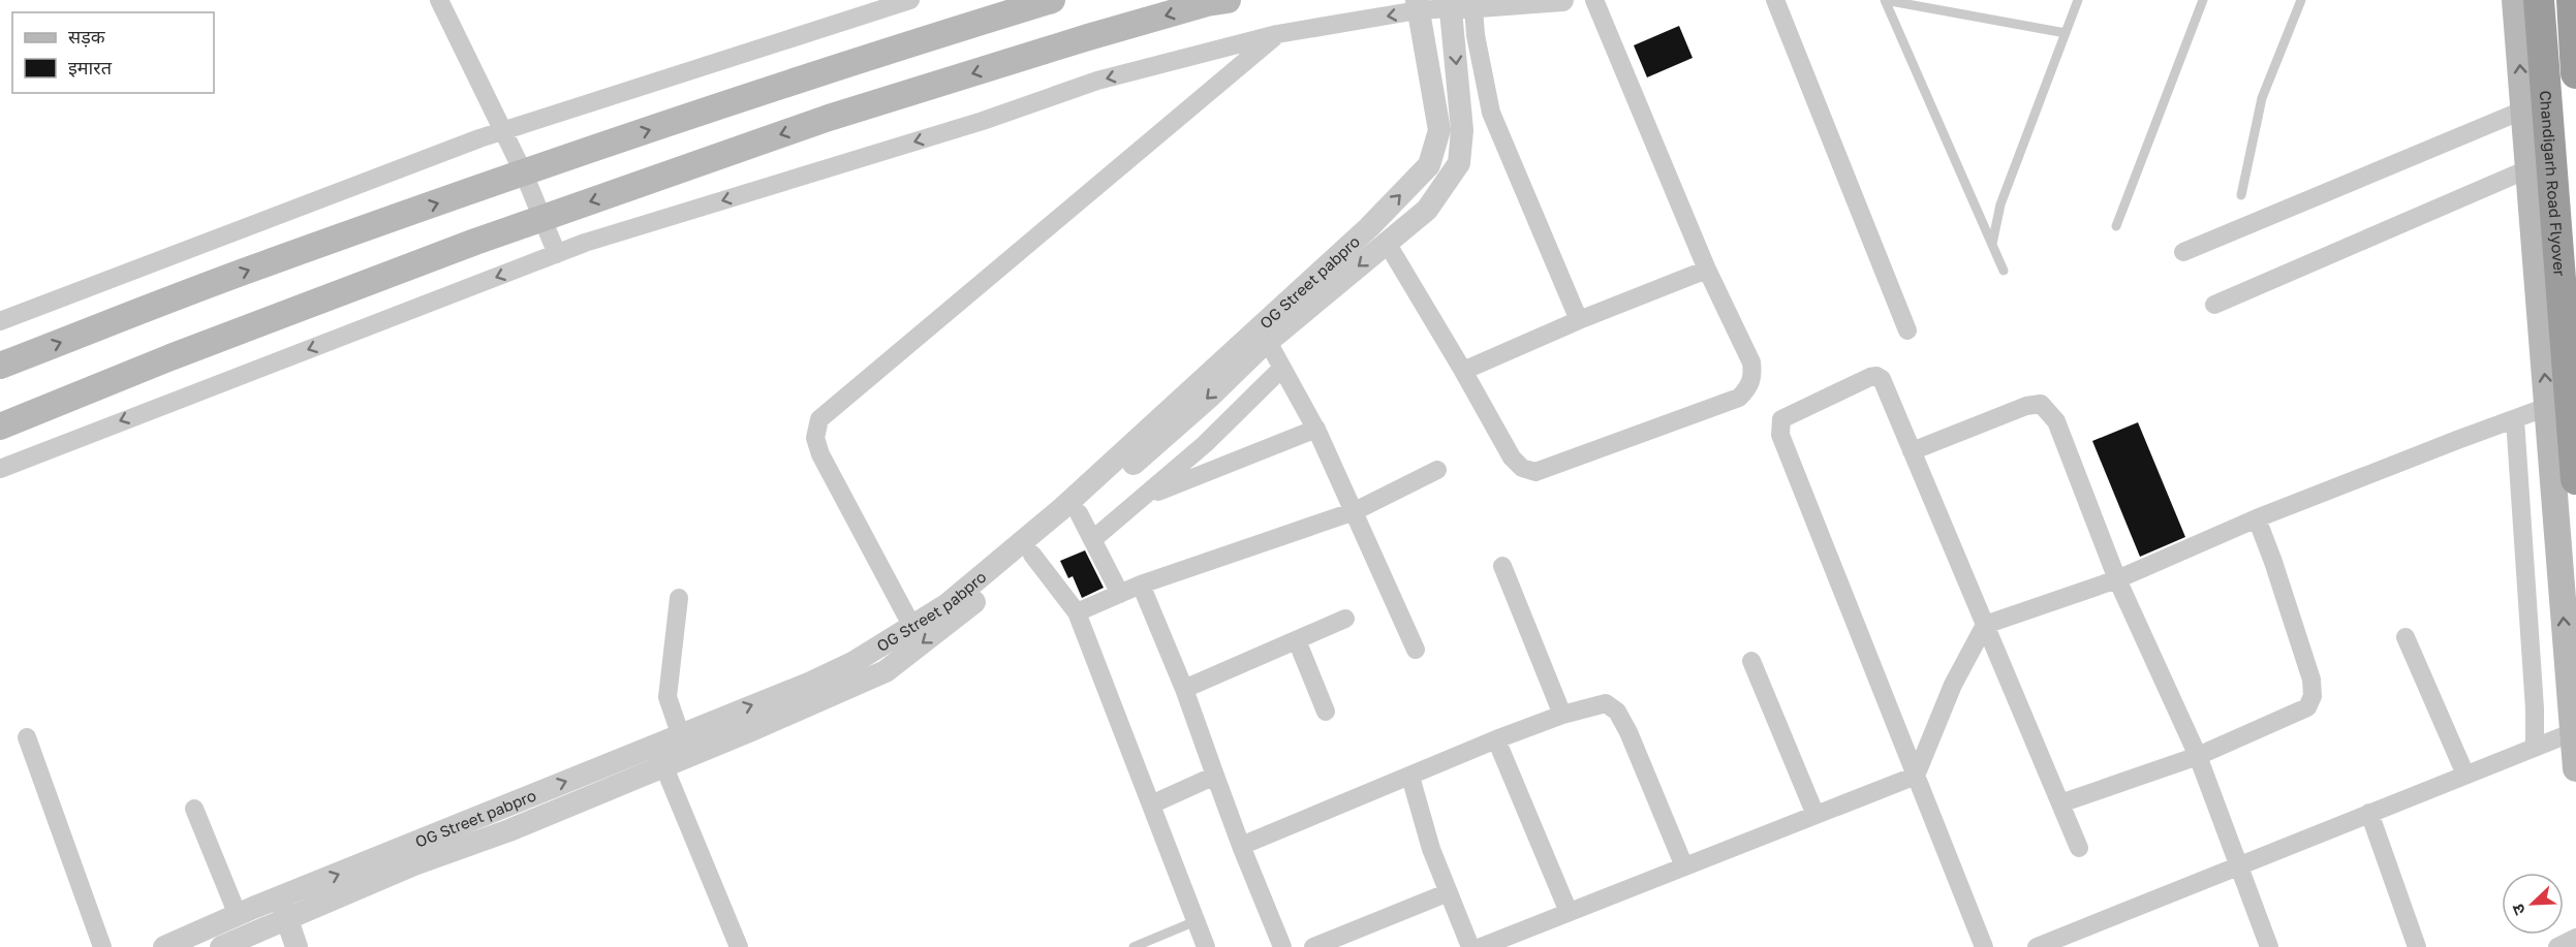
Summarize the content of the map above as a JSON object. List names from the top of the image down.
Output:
{
  "streets": {
    "highway": ["Chandigarh Road Flyover"],
    "street": ["OG Street pabpro"]
  },
  "legend": ["सड़क", "इमारत"],
  "north": "bottom left"
}
